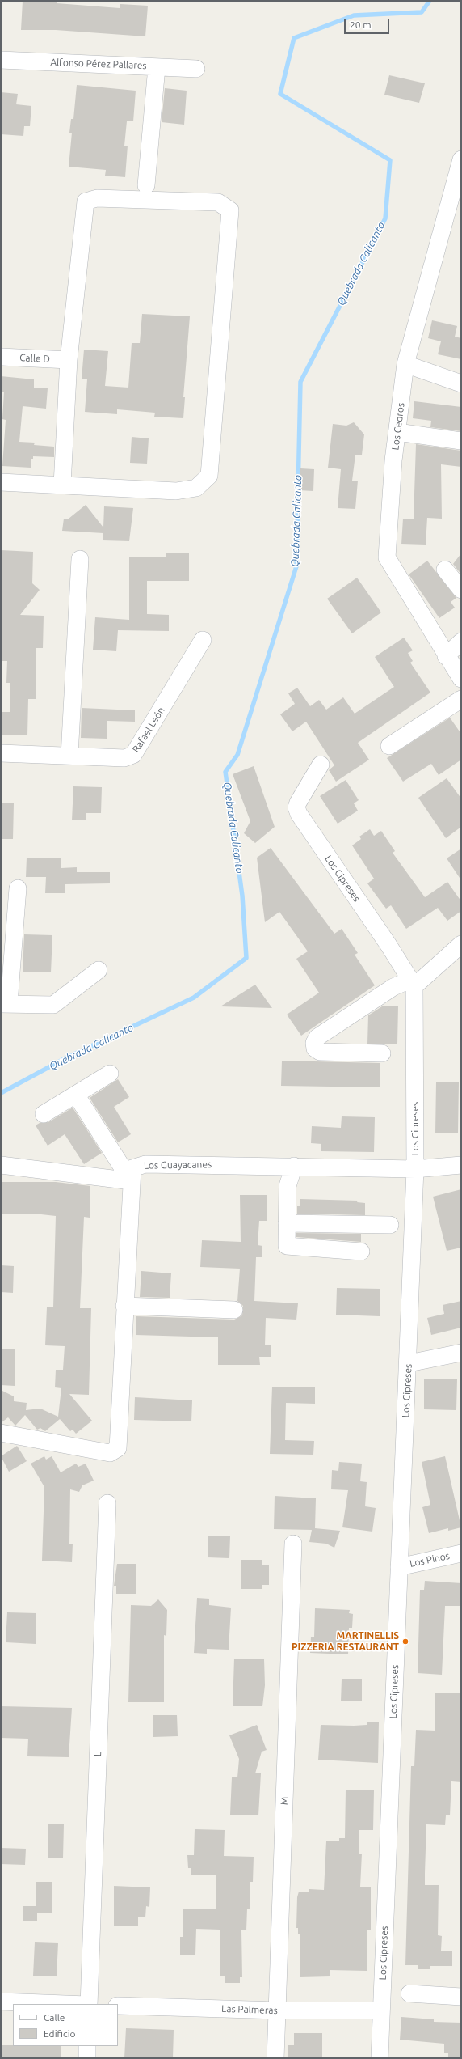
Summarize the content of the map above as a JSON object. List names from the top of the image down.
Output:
{
  "streets": {
    "street": [
      "Alfonso Pérez Pallares",
      "Calle D",
      "Los Cedros",
      "Rafael León",
      "Los Cipreses",
      "Los Guayacanes",
      "Los Pinos",
      "L",
      "M",
      "Las Palmeras"
    ]
  },
  "crossings": [
    ["Los Cipreses", "Los Guayacanes"],
    ["Los Cipreses", "Los Pinos"],
    ["Los Cipreses", "Las Palmeras"],
    ["M", "Las Palmeras"]
  ],
  "water": ["Quebrada Calicanto"],
  "places": ["MARTINELLIS PIZZERIA RESTAURANT"],
  "legend": ["Calle", "Edificio"],
  "scale_bar": "20 m"
}
